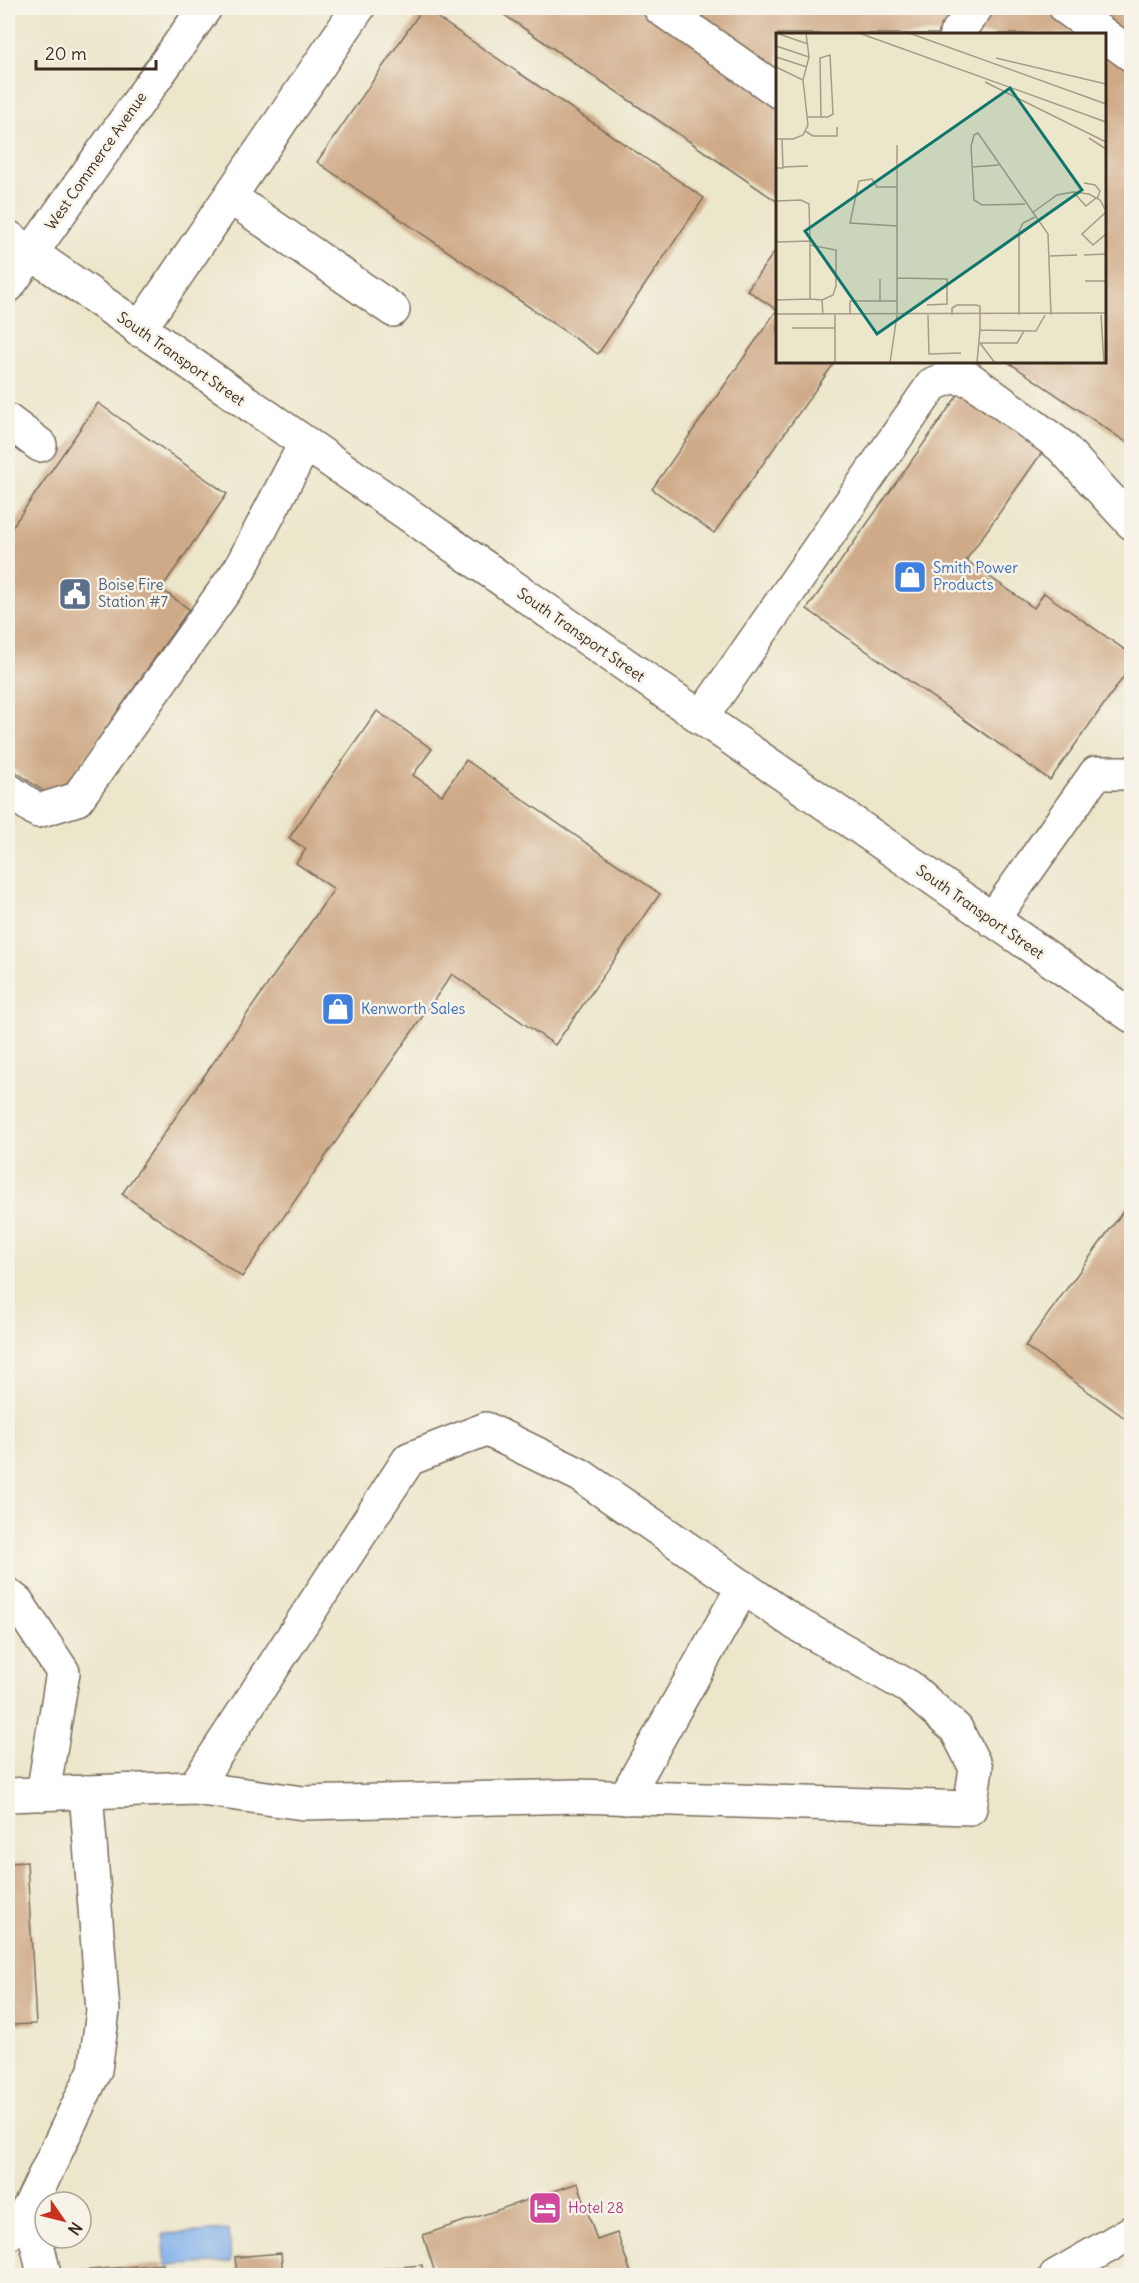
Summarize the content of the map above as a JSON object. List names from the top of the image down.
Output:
{
  "streets": {
    "main road": ["West Commerce Avenue", "South Transport Street"]
  },
  "crossings": [
    ["West Commerce Avenue", "South Transport Street"]
  ],
  "places": {
    "shop": ["Smith Power Products", "Kenworth Sales"],
    "public building": ["Boise Fire Station #7"],
    "hotel": ["Hotel 28"]
  },
  "scale_bar": "20 m",
  "north": "bottom right"
}
